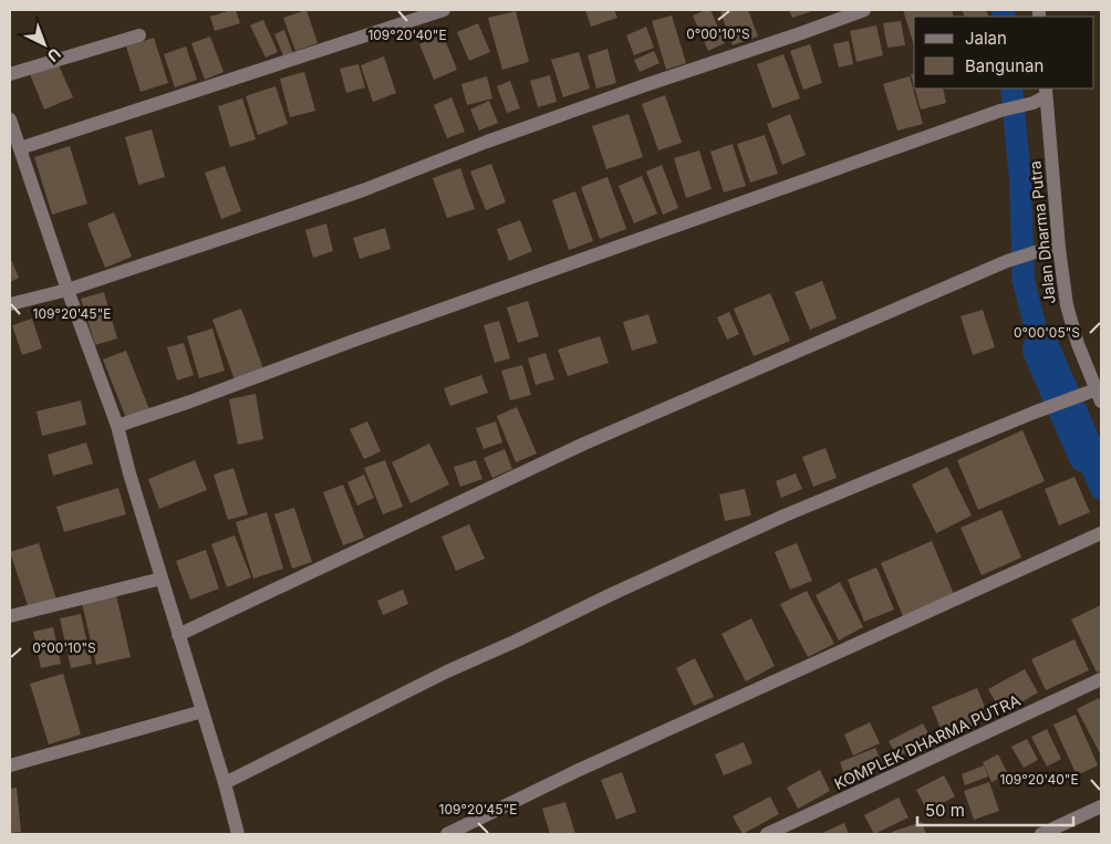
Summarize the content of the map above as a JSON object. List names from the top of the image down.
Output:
{
  "streets": {
    "street": ["Jalan Dharma Putra", "KOMPLEK DHARMA PUTRA"]
  },
  "legend": ["Jalan", "Bangunan"],
  "scale_bar": "50 m",
  "north": "bottom right",
  "coordinates": [
    "0°00'10\"S",
    "109°20'40\"E",
    "109°20'45\"E",
    "0°00'05\"S"
  ]
}
